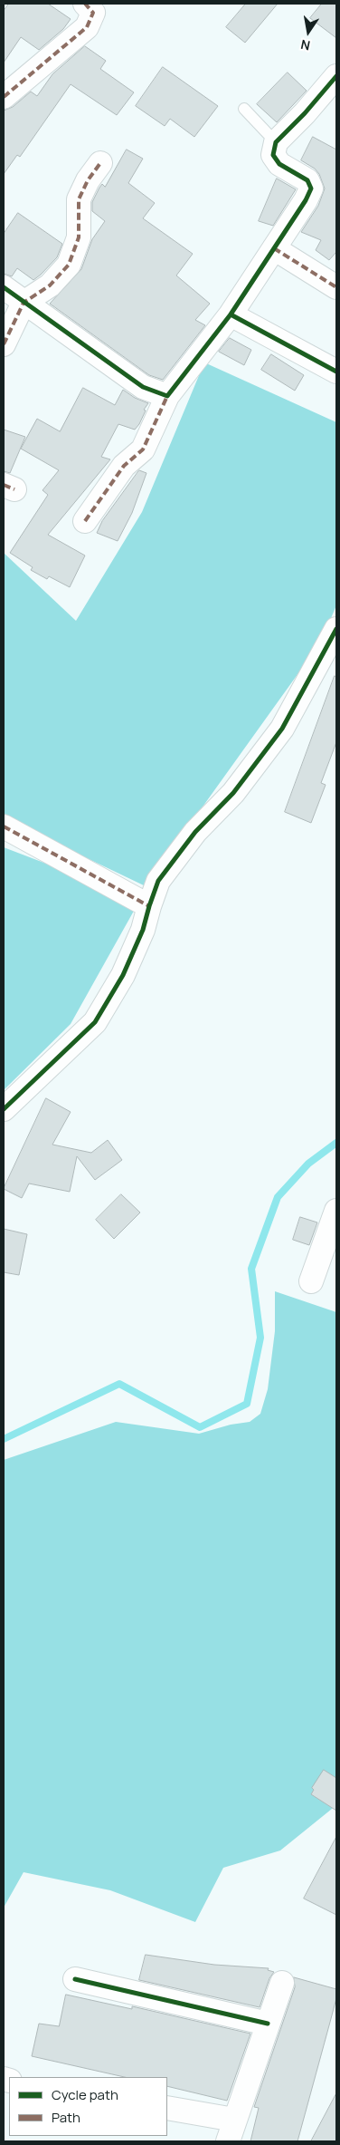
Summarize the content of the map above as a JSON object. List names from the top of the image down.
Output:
{
  "legend": ["Cycle path", "Path"],
  "north": "bottom"
}
